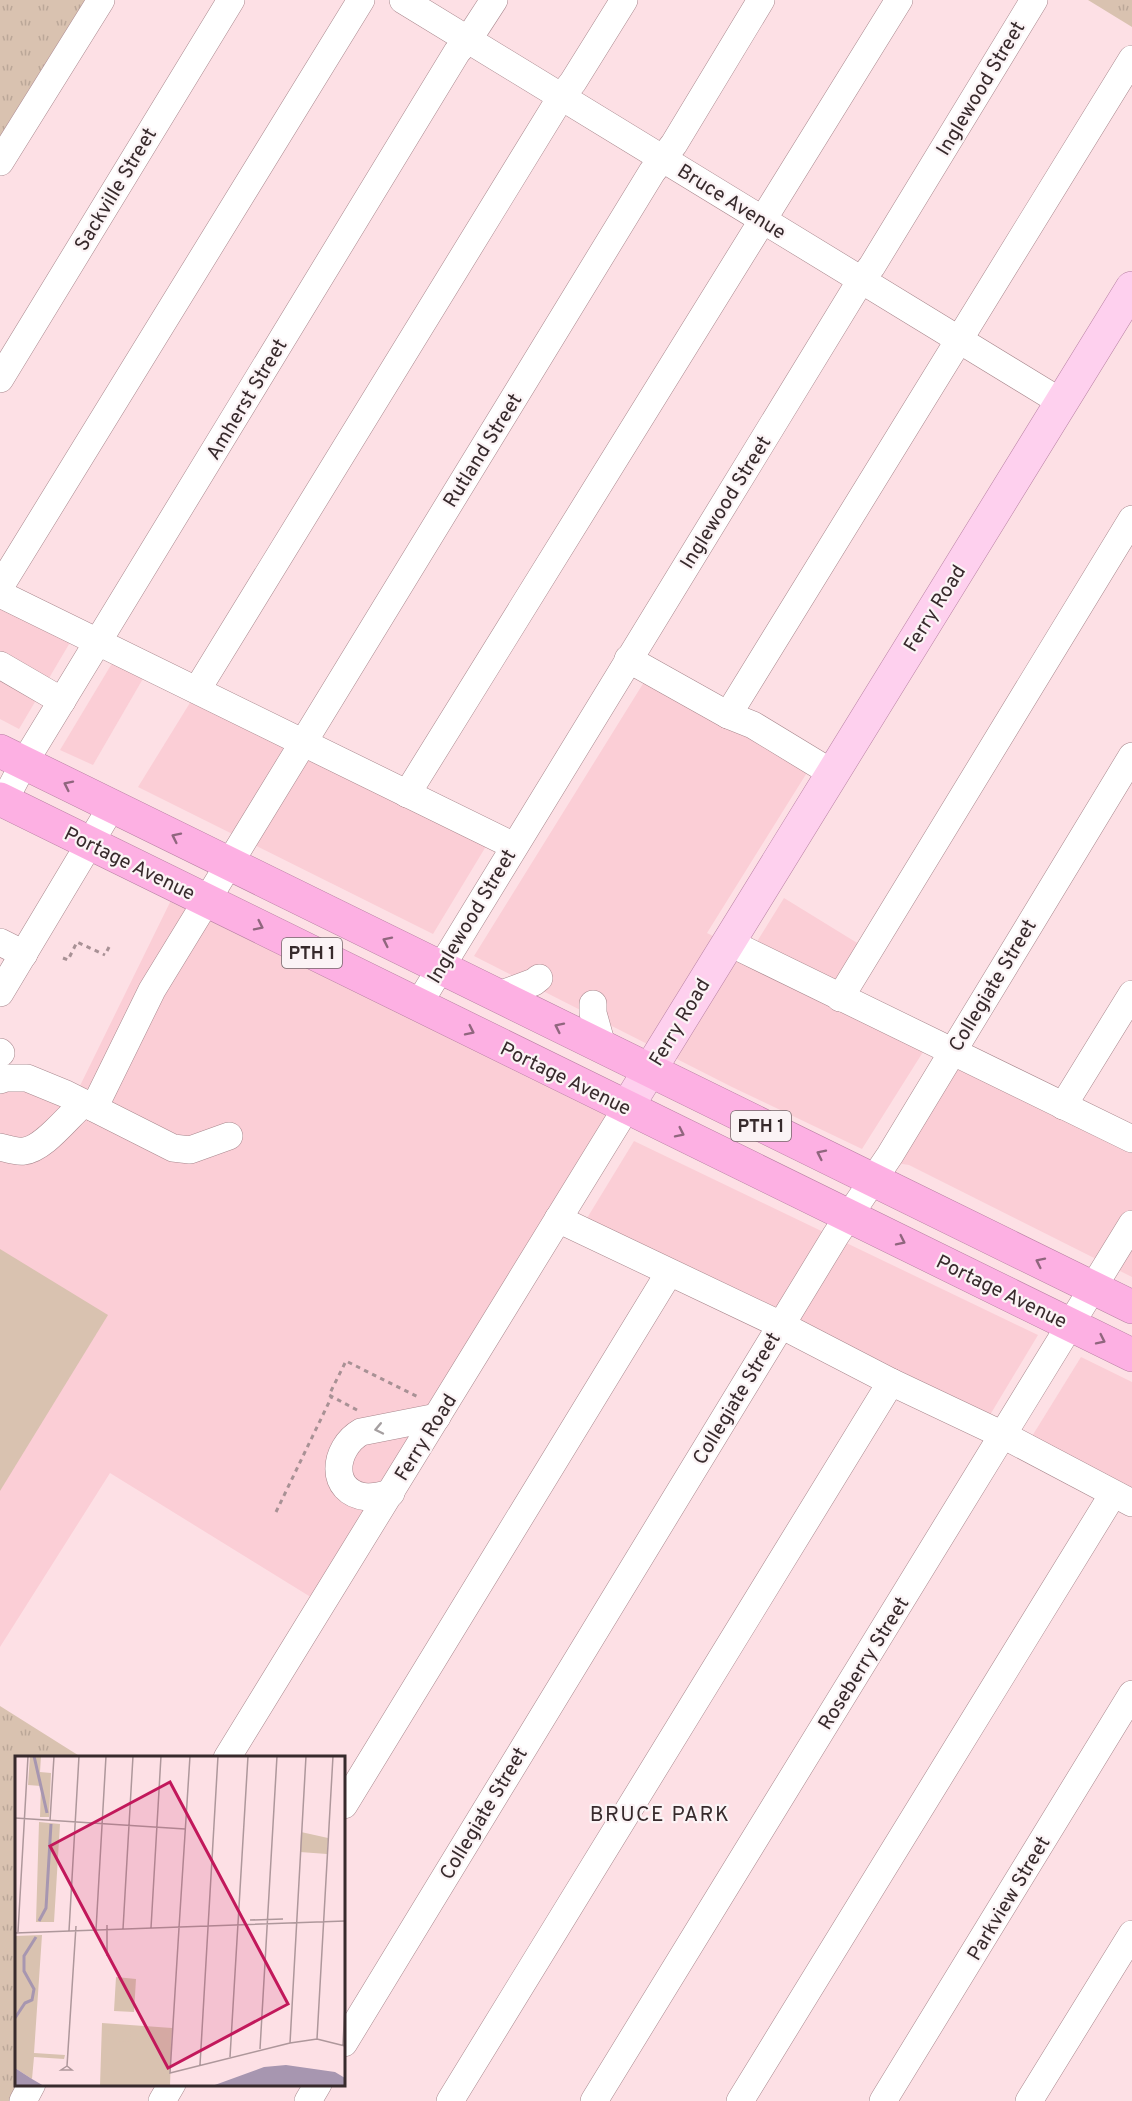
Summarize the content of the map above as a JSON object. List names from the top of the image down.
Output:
{
  "streets": {
    "highway": ["Portage Avenue", "PTH 1"],
    "main road": ["Ferry Road"],
    "street": [
      "Inglewood Street",
      "Sackville Street",
      "Bruce Avenue",
      "Amherst Street",
      "Rutland Street",
      "Collegiate Street",
      "Roseberry Street",
      "Parkview Street"
    ]
  },
  "crossings": [
    ["Inglewood Street", "Bruce Avenue"],
    ["Inglewood Street", "Portage Avenue"],
    ["Inglewood Street", "PTH 1"],
    ["Bruce Avenue", "Amherst Street"],
    ["Bruce Avenue", "Rutland Street"],
    ["Bruce Avenue", "Ferry Road"],
    ["Amherst Street", "Portage Avenue"],
    ["Amherst Street", "PTH 1"],
    ["Rutland Street", "Portage Avenue"],
    ["Rutland Street", "PTH 1"],
    ["Ferry Road", "Portage Avenue"],
    ["Ferry Road", "PTH 1"],
    ["Portage Avenue", "Collegiate Street"],
    ["Portage Avenue", "Roseberry Street"],
    ["PTH 1", "Collegiate Street"],
    ["PTH 1", "Roseberry Street"]
  ],
  "districts": ["BRUCE PARK"]
}
